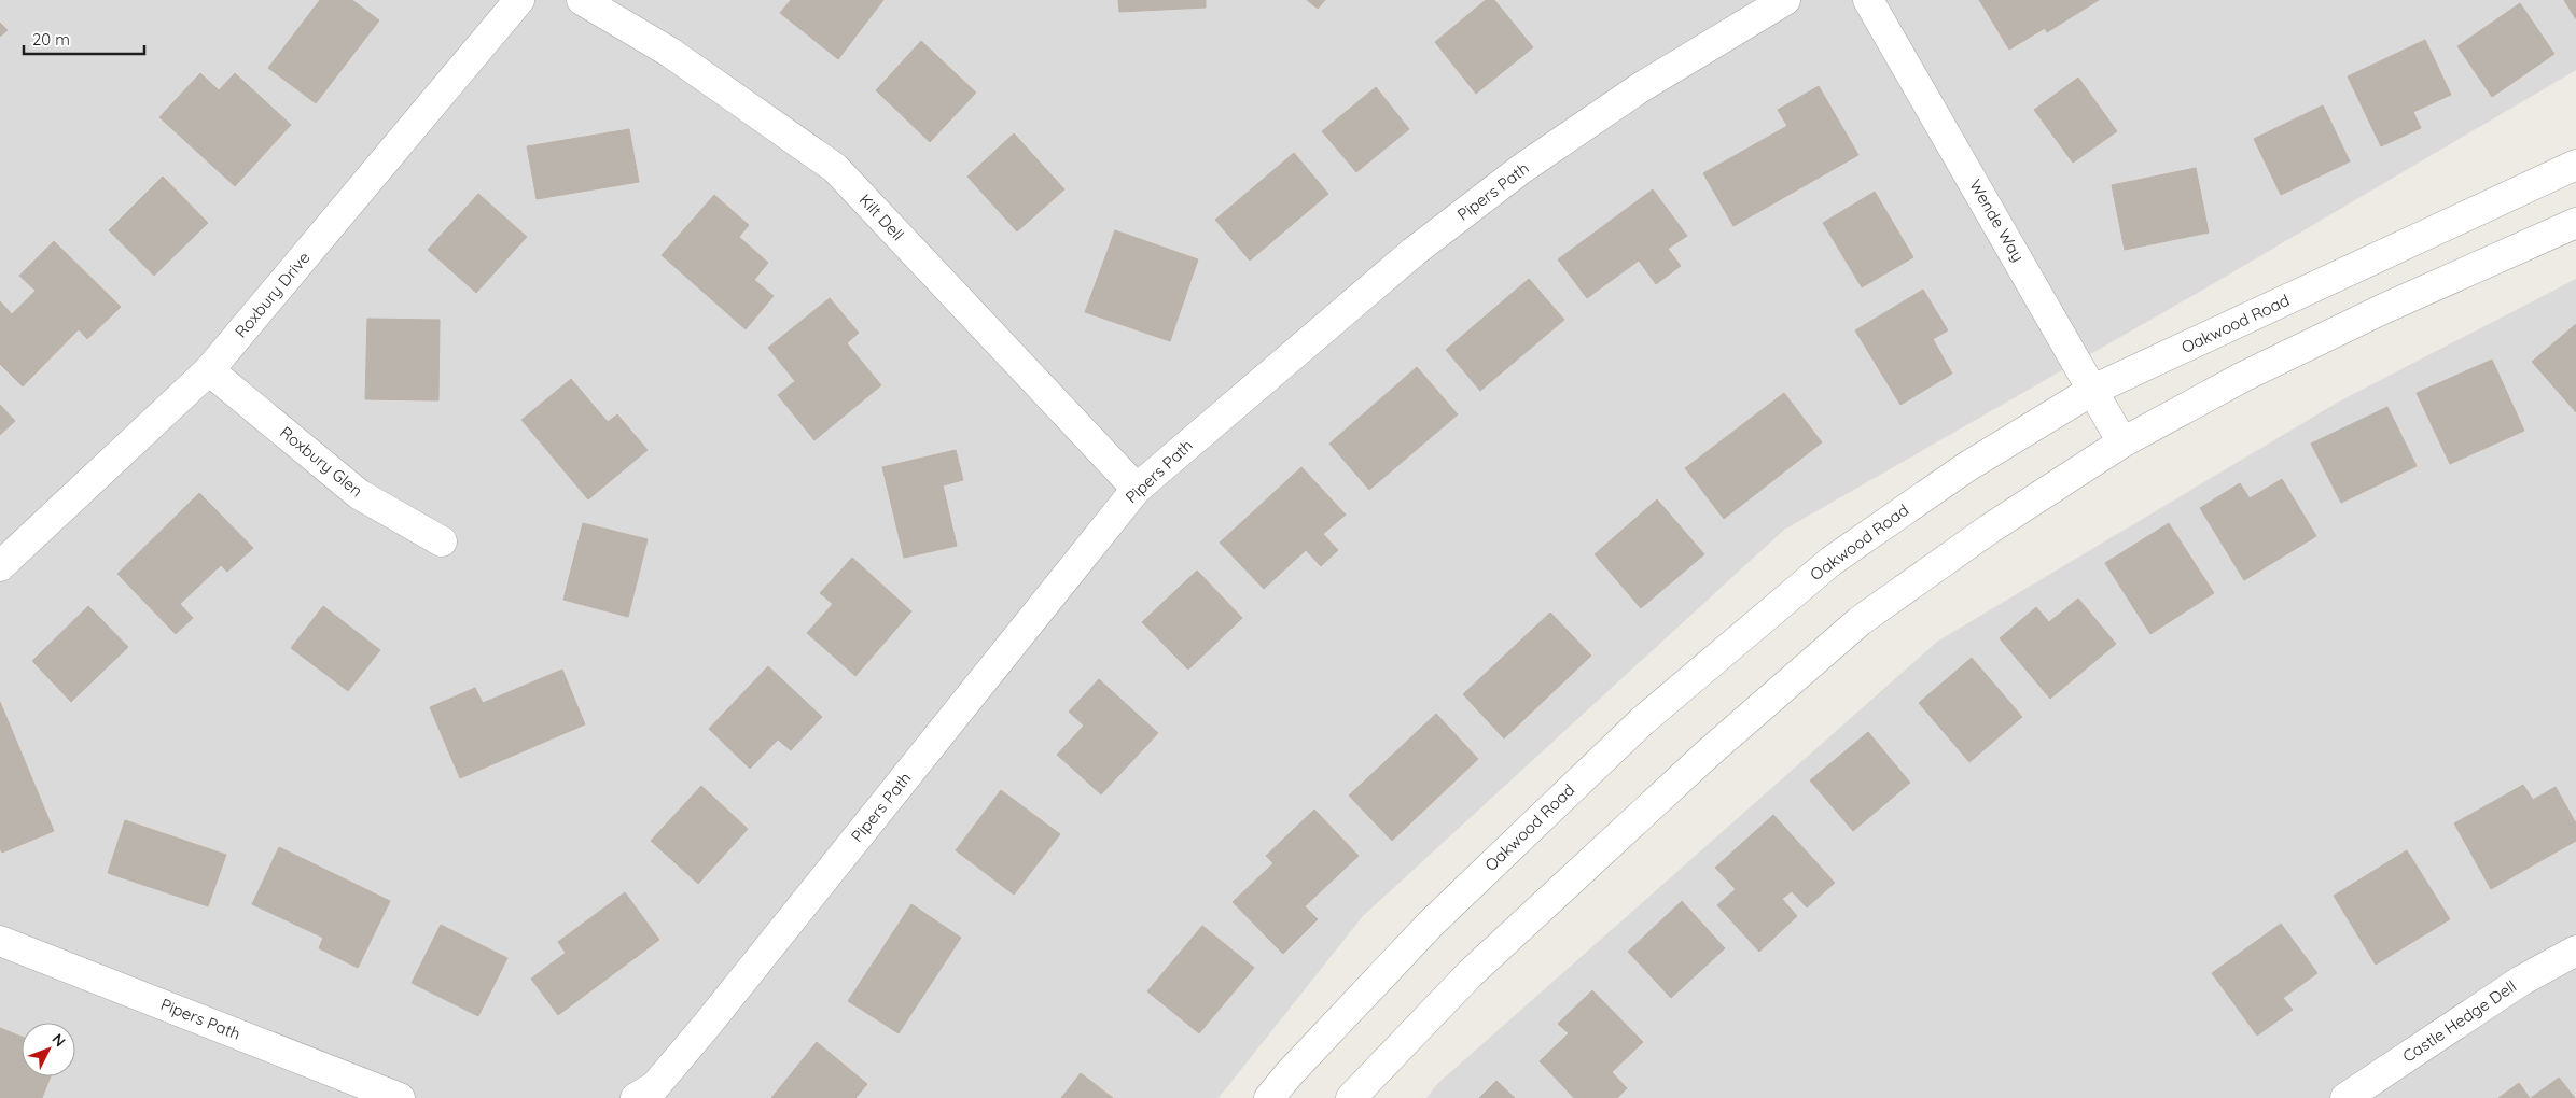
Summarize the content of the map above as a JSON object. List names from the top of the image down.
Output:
{
  "streets": {
    "street": [
      "Pipers Path",
      "Kilt Dell",
      "Wende Way",
      "Roxbury Drive",
      "Oakwood Road",
      "Roxbury Glen",
      "Castle Hedge Dell"
    ]
  },
  "crossings": [
    ["Pipers Path", "Kilt Dell"],
    ["Wende Way", "Oakwood Road"],
    ["Roxbury Drive", "Roxbury Glen"]
  ],
  "scale_bar": "20 m",
  "north": "top right"
}
